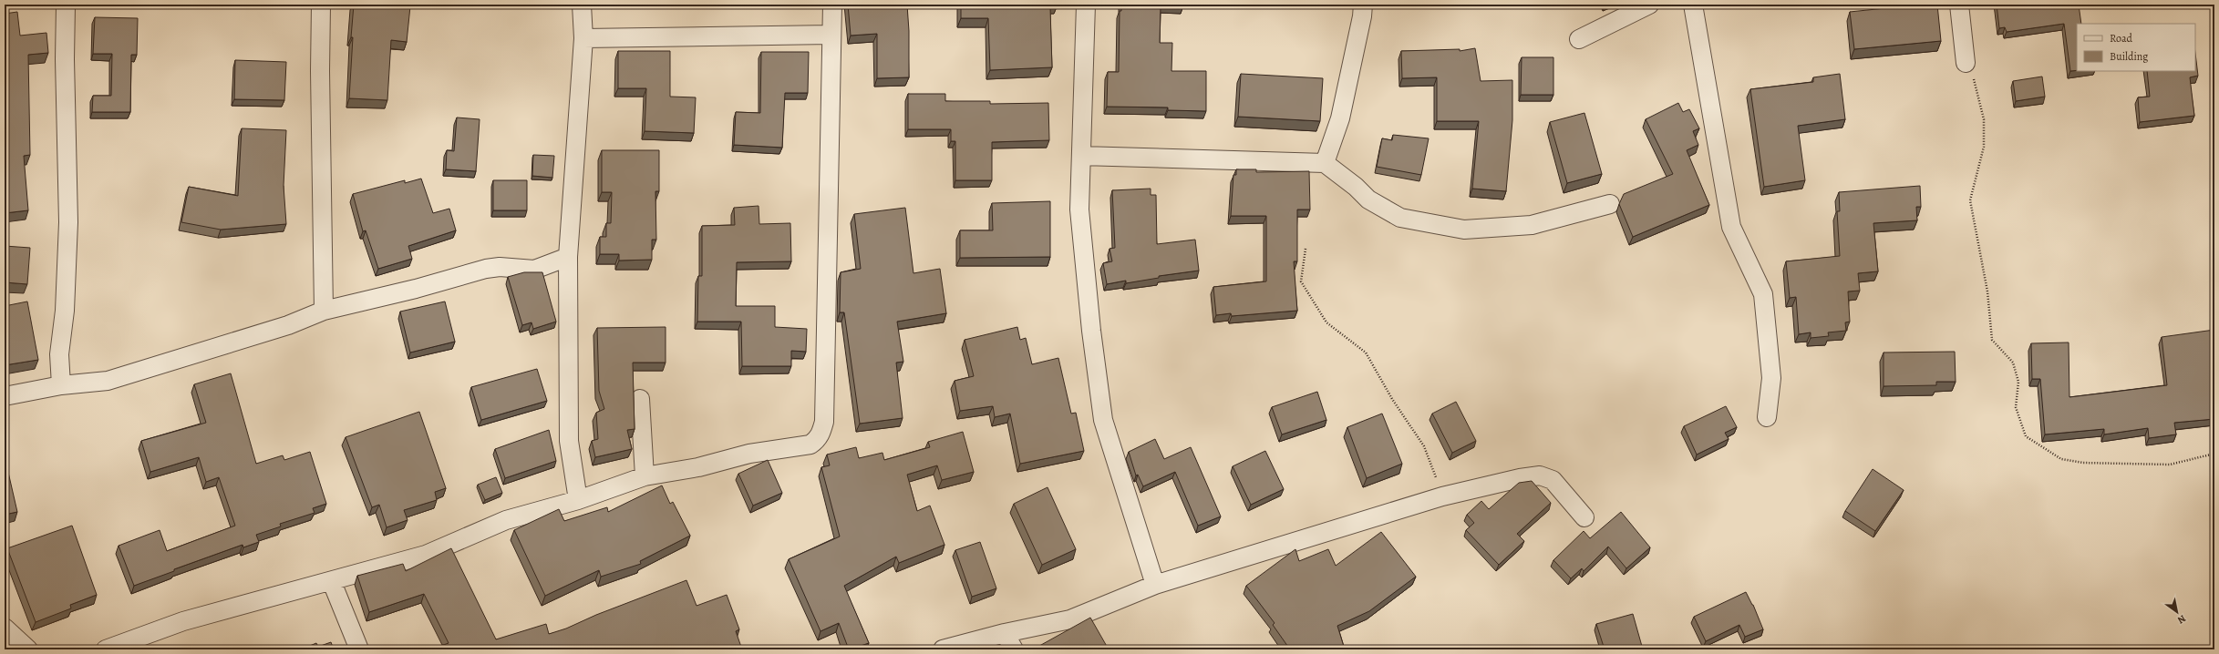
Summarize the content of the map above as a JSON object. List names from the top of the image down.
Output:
{
  "legend": ["Road", "Building"],
  "north": "bottom right"
}
